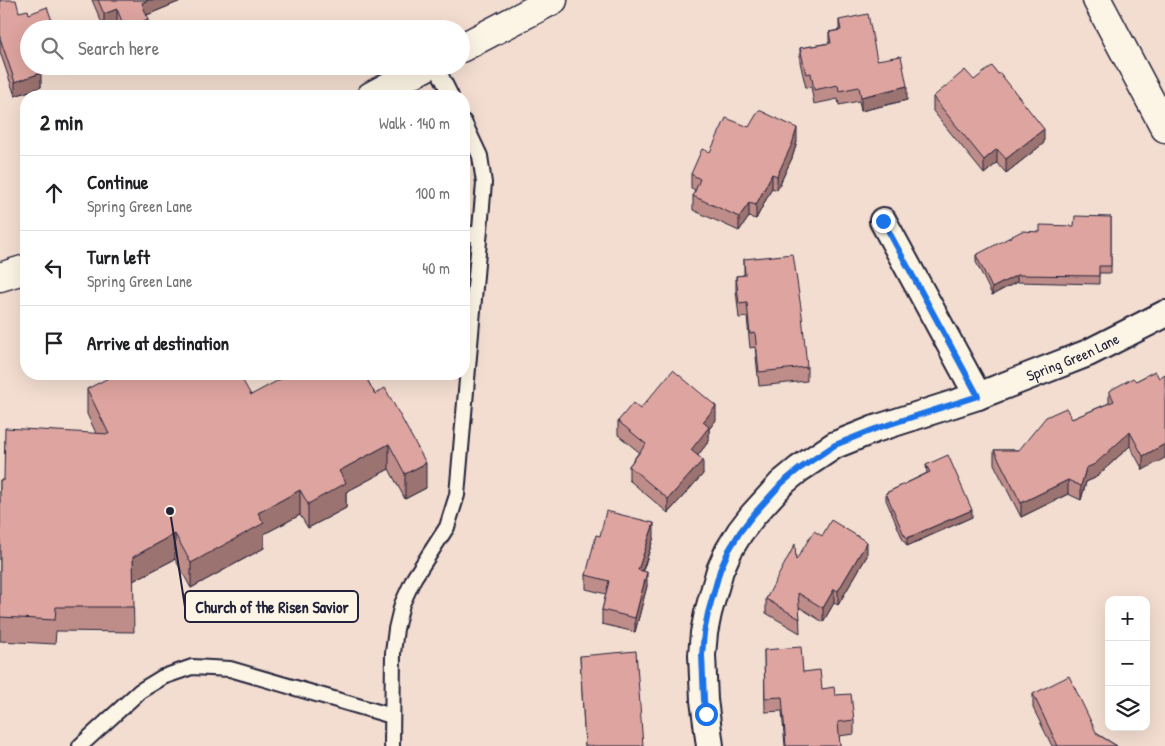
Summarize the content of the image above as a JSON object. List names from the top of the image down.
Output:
{
  "streets": {
    "street": ["Spring Green Lane"]
  },
  "places": ["Church of the Risen Savior"],
  "page": {
    "search": "Search here",
    "heading": ["2 min", "Walk · 140 m"],
    "list": [
      ["Continue", "Spring Green Lane", "100 m"],
      ["Turn left", "Spring Green Lane", "40 m"],
      "Arrive at destination"
    ],
    "map_buttons": ["+", "−"]
  }
}
